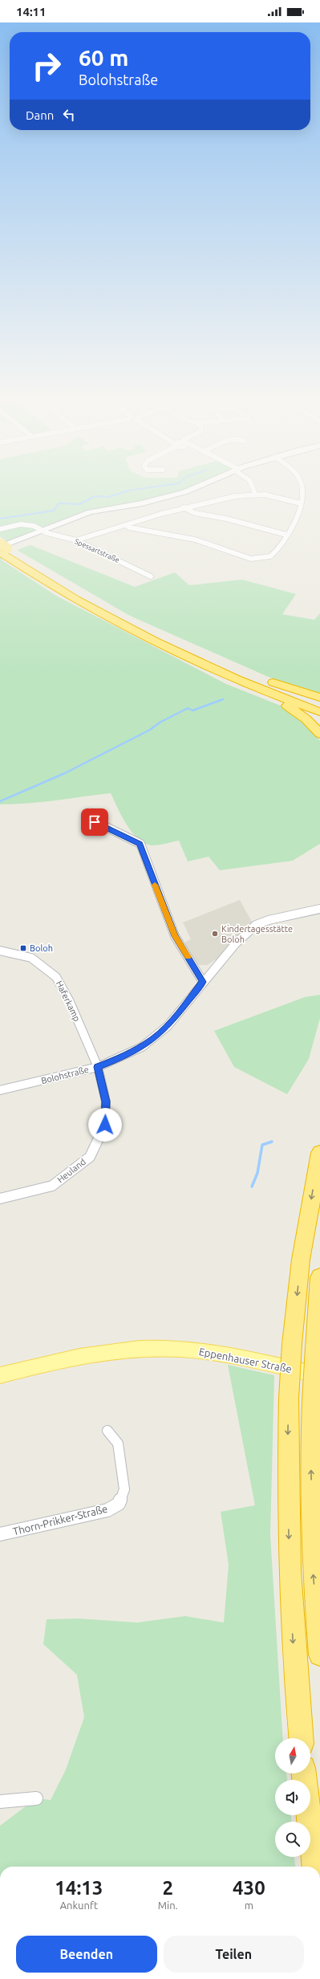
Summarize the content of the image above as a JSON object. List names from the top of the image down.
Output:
{
  "streets": {
    "main road": ["Eppenhauser Straße"],
    "street": [
      "Spessartstraße",
      "Haferkamp",
      "Bolohstraße",
      "Heuland",
      "Thorn-Prikker-Straße"
    ]
  },
  "crossings": [
    ["Haferkamp", "Bolohstraße"],
    ["Haferkamp", "Heuland"],
    ["Bolohstraße", "Heuland"]
  ],
  "places": {
    "other": ["Kindertagesstätte Boloh"],
    "transit": ["Boloh"]
  },
  "north": "top",
  "page": {
    "status": "14:11",
    "turn": ["60 m", "Bolohstraße"],
    "then": "Dann",
    "eta": [
      "14:13",
      "Ankunft",
      "2",
      "Min.",
      "430",
      "m"
    ],
    "buttons": ["Beenden", "Teilen"]
  }
}
